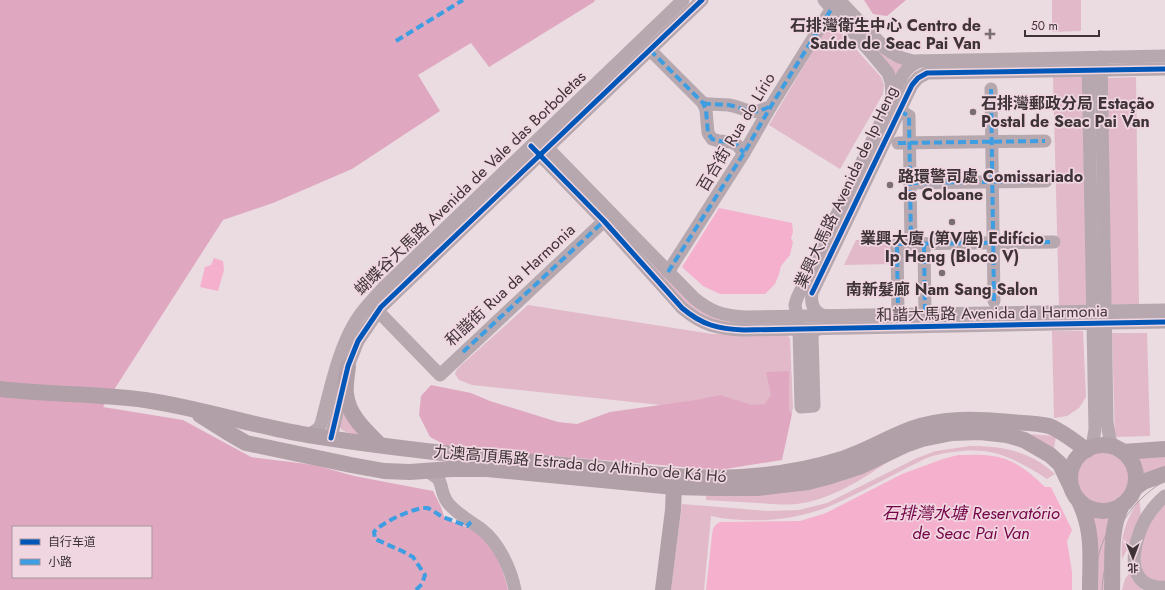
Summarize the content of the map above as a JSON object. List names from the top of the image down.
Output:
{
  "streets": {
    "main road": ["九澳高頂馬路 Estrada do Altinho de Ká Hó"],
    "street": [
      "百合街 Rua do Lírio",
      "蝴蝶谷大馬路 Avenida de Vale das Borboletas",
      "業興大馬路 Avenida de Ip Heng",
      "和諧街 Rua da Harmonia",
      "和諧大馬路 Avenida da Harmonia"
    ]
  },
  "crossings": [
    ["百合街 Rua do Lírio", "和諧大馬路 Avenida da Harmonia"],
    ["蝴蝶谷大馬路 Avenida de Vale das Borboletas", "和諧街 Rua da Harmonia"],
    ["蝴蝶谷大馬路 Avenida de Vale das Borboletas", "和諧大馬路 Avenida da Harmonia"],
    ["蝴蝶谷大馬路 Avenida de Vale das Borboletas", "九澳高頂馬路 Estrada do Altinho de Ká Hó"],
    ["業興大馬路 Avenida de Ip Heng", "和諧大馬路 Avenida da Harmonia"],
    ["和諧街 Rua da Harmonia", "和諧大馬路 Avenida da Harmonia"]
  ],
  "water": ["石排灣水塘 Reservatório de Seac Pai Van"],
  "places": {
    "health": ["石排灣衛生中心 Centro de Saúde de Seac Pai Van"],
    "other": [
      "石排灣郵政分局 Estação Postal de Seac Pai Van",
      "路環警司處 Comissariado de Coloane",
      "業興大廈 (第V座) Edifício Ip Heng (Bloco V)",
      "南新髮廊 Nam Sang Salon"
    ]
  },
  "legend": ["自行车道", "小路"],
  "scale_bar": "50 m",
  "north": "bottom"
}
